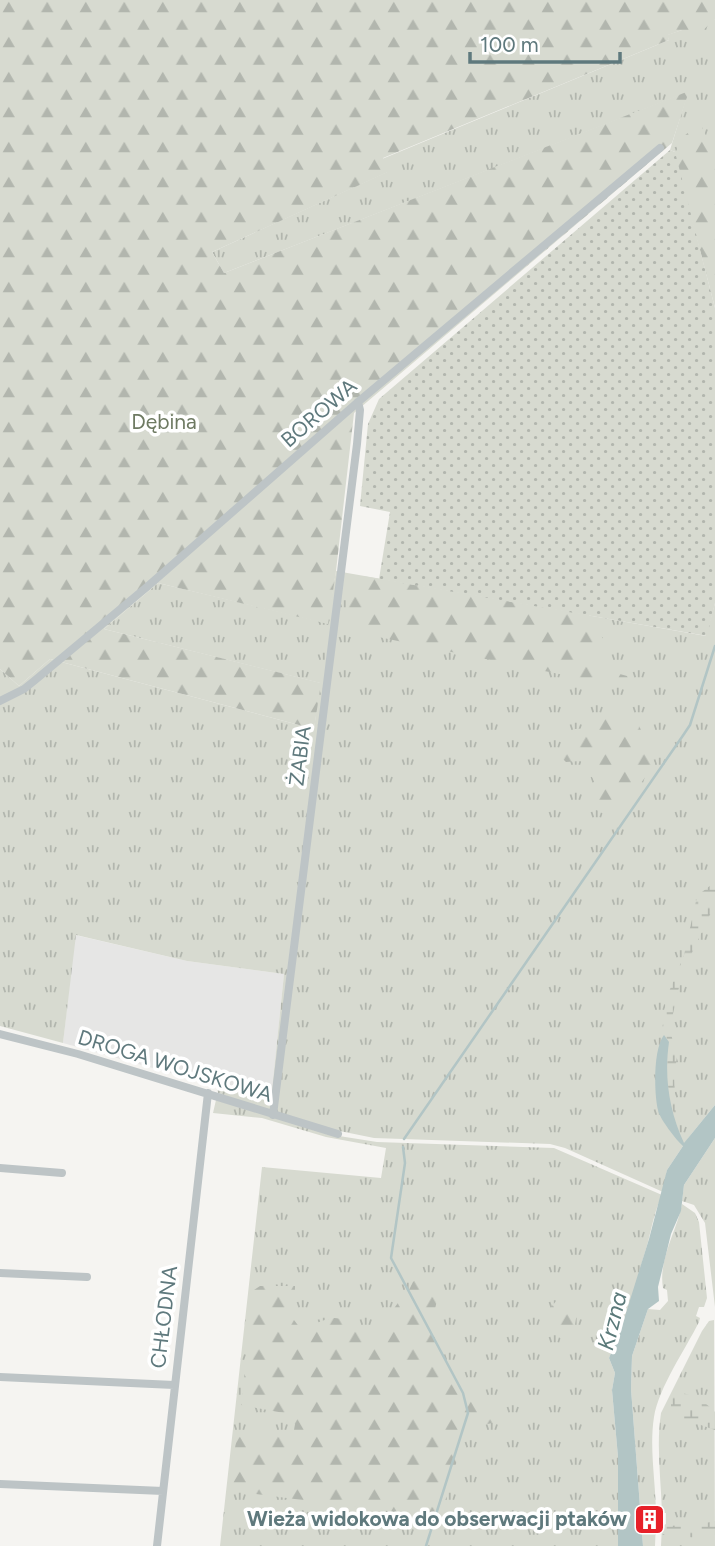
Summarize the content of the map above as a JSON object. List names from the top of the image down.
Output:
{
  "streets": {
    "street": [
      "BOROWA",
      "ŻABIA",
      "DROGA WOJSKOWA",
      "CHŁODNA"
    ]
  },
  "crossings": [
    ["BOROWA", "ŻABIA"],
    ["ŻABIA", "DROGA WOJSKOWA"],
    ["DROGA WOJSKOWA", "CHŁODNA"]
  ],
  "water": ["Krzna"],
  "parks": ["Dębina"],
  "places": {
    "building": ["Wieża widokowa do obserwacji ptaków"]
  },
  "scale_bar": "100 m"
}
